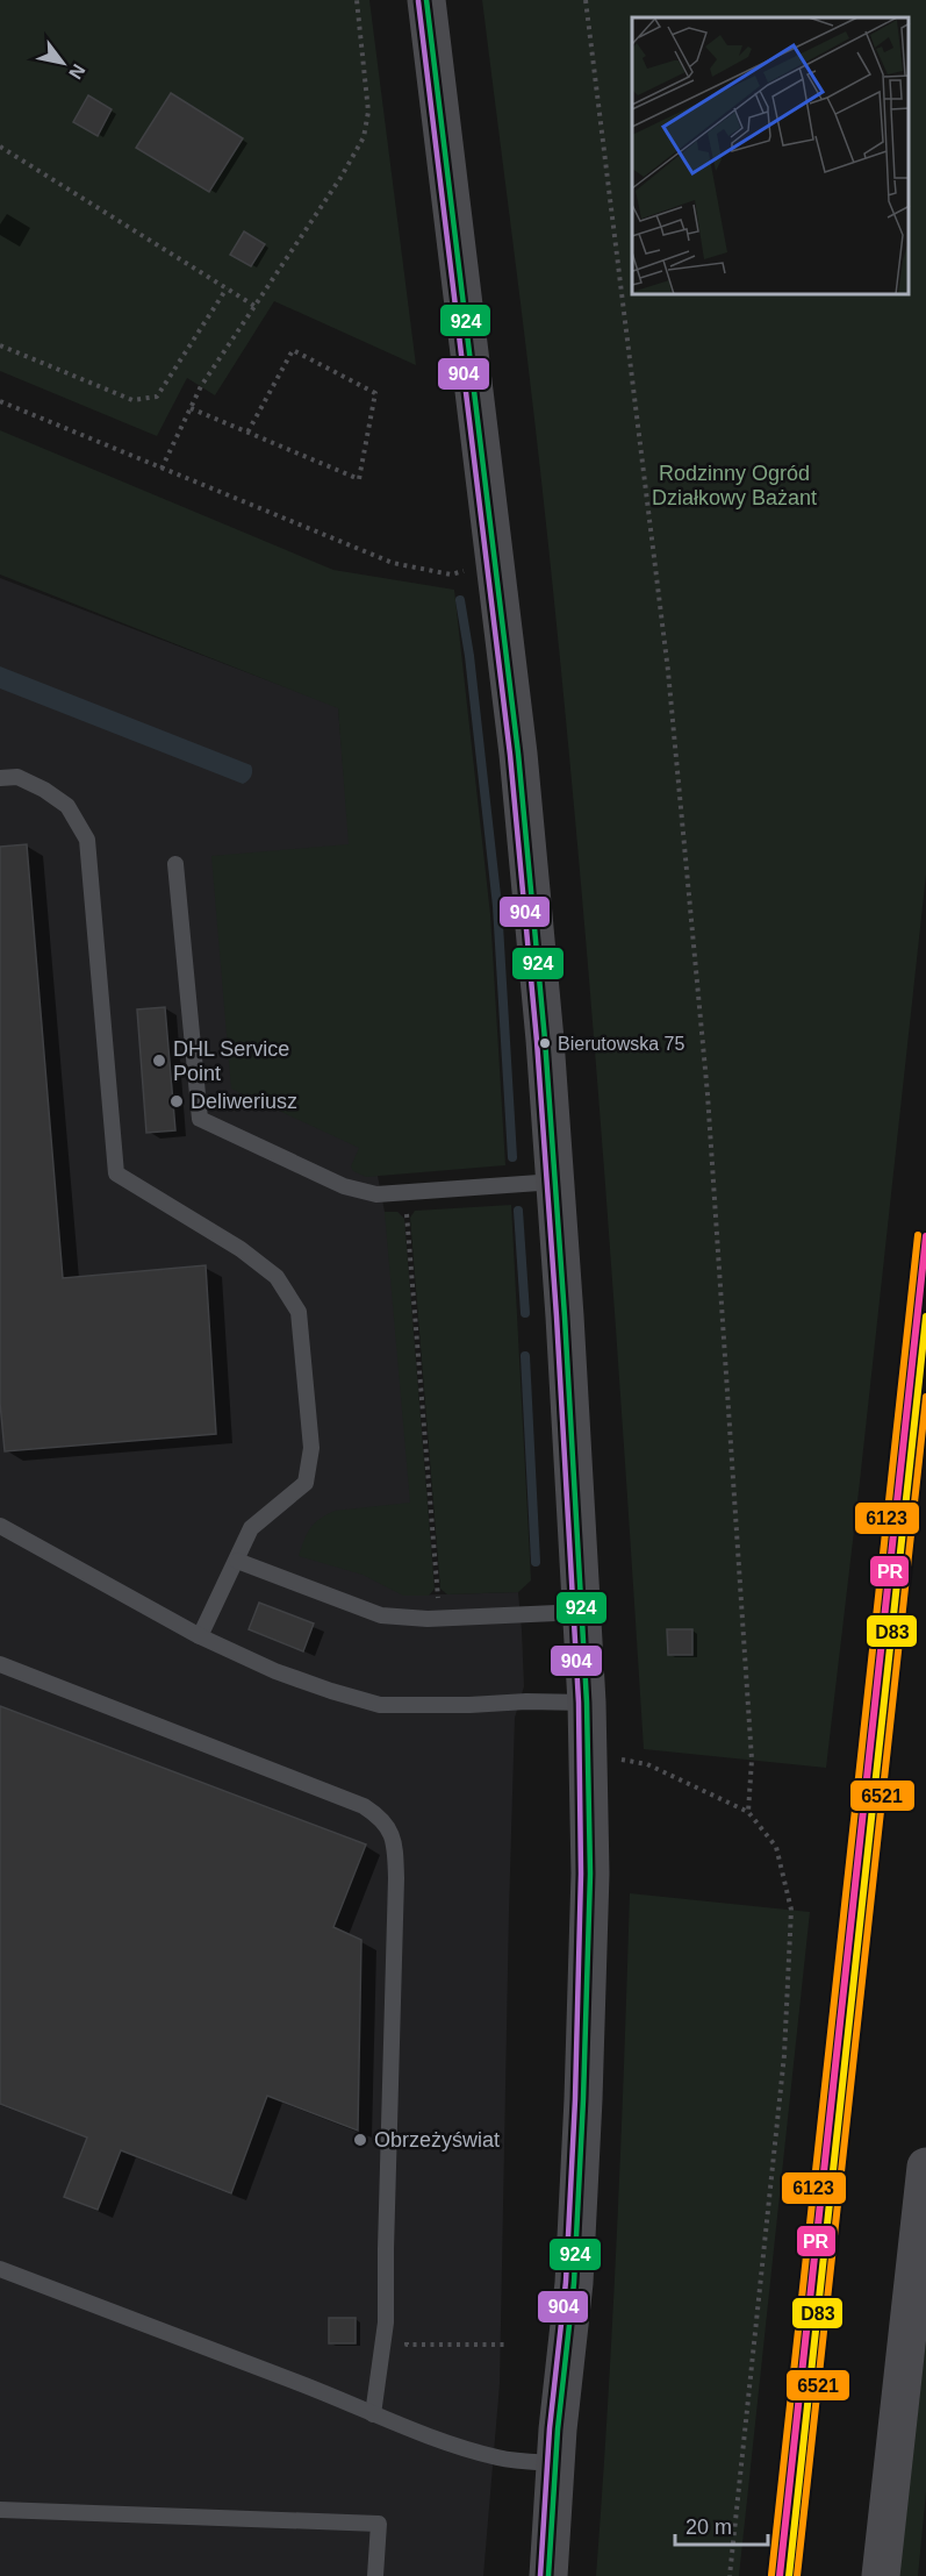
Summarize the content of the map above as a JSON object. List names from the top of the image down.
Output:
{
  "parks": ["Rodzinny Ogród Działkowy Bażant"],
  "places": [
    "Bierutowska 75",
    "DHL Service Point",
    "Deliweriusz",
    "Obrzeżyświat"
  ],
  "lines": [
    "transit line 924",
    "transit line 904",
    "transit line 6123",
    "transit line PR",
    "transit line D83",
    "transit line 6521"
  ],
  "scale_bar": "20 m",
  "north": "bottom right"
}
